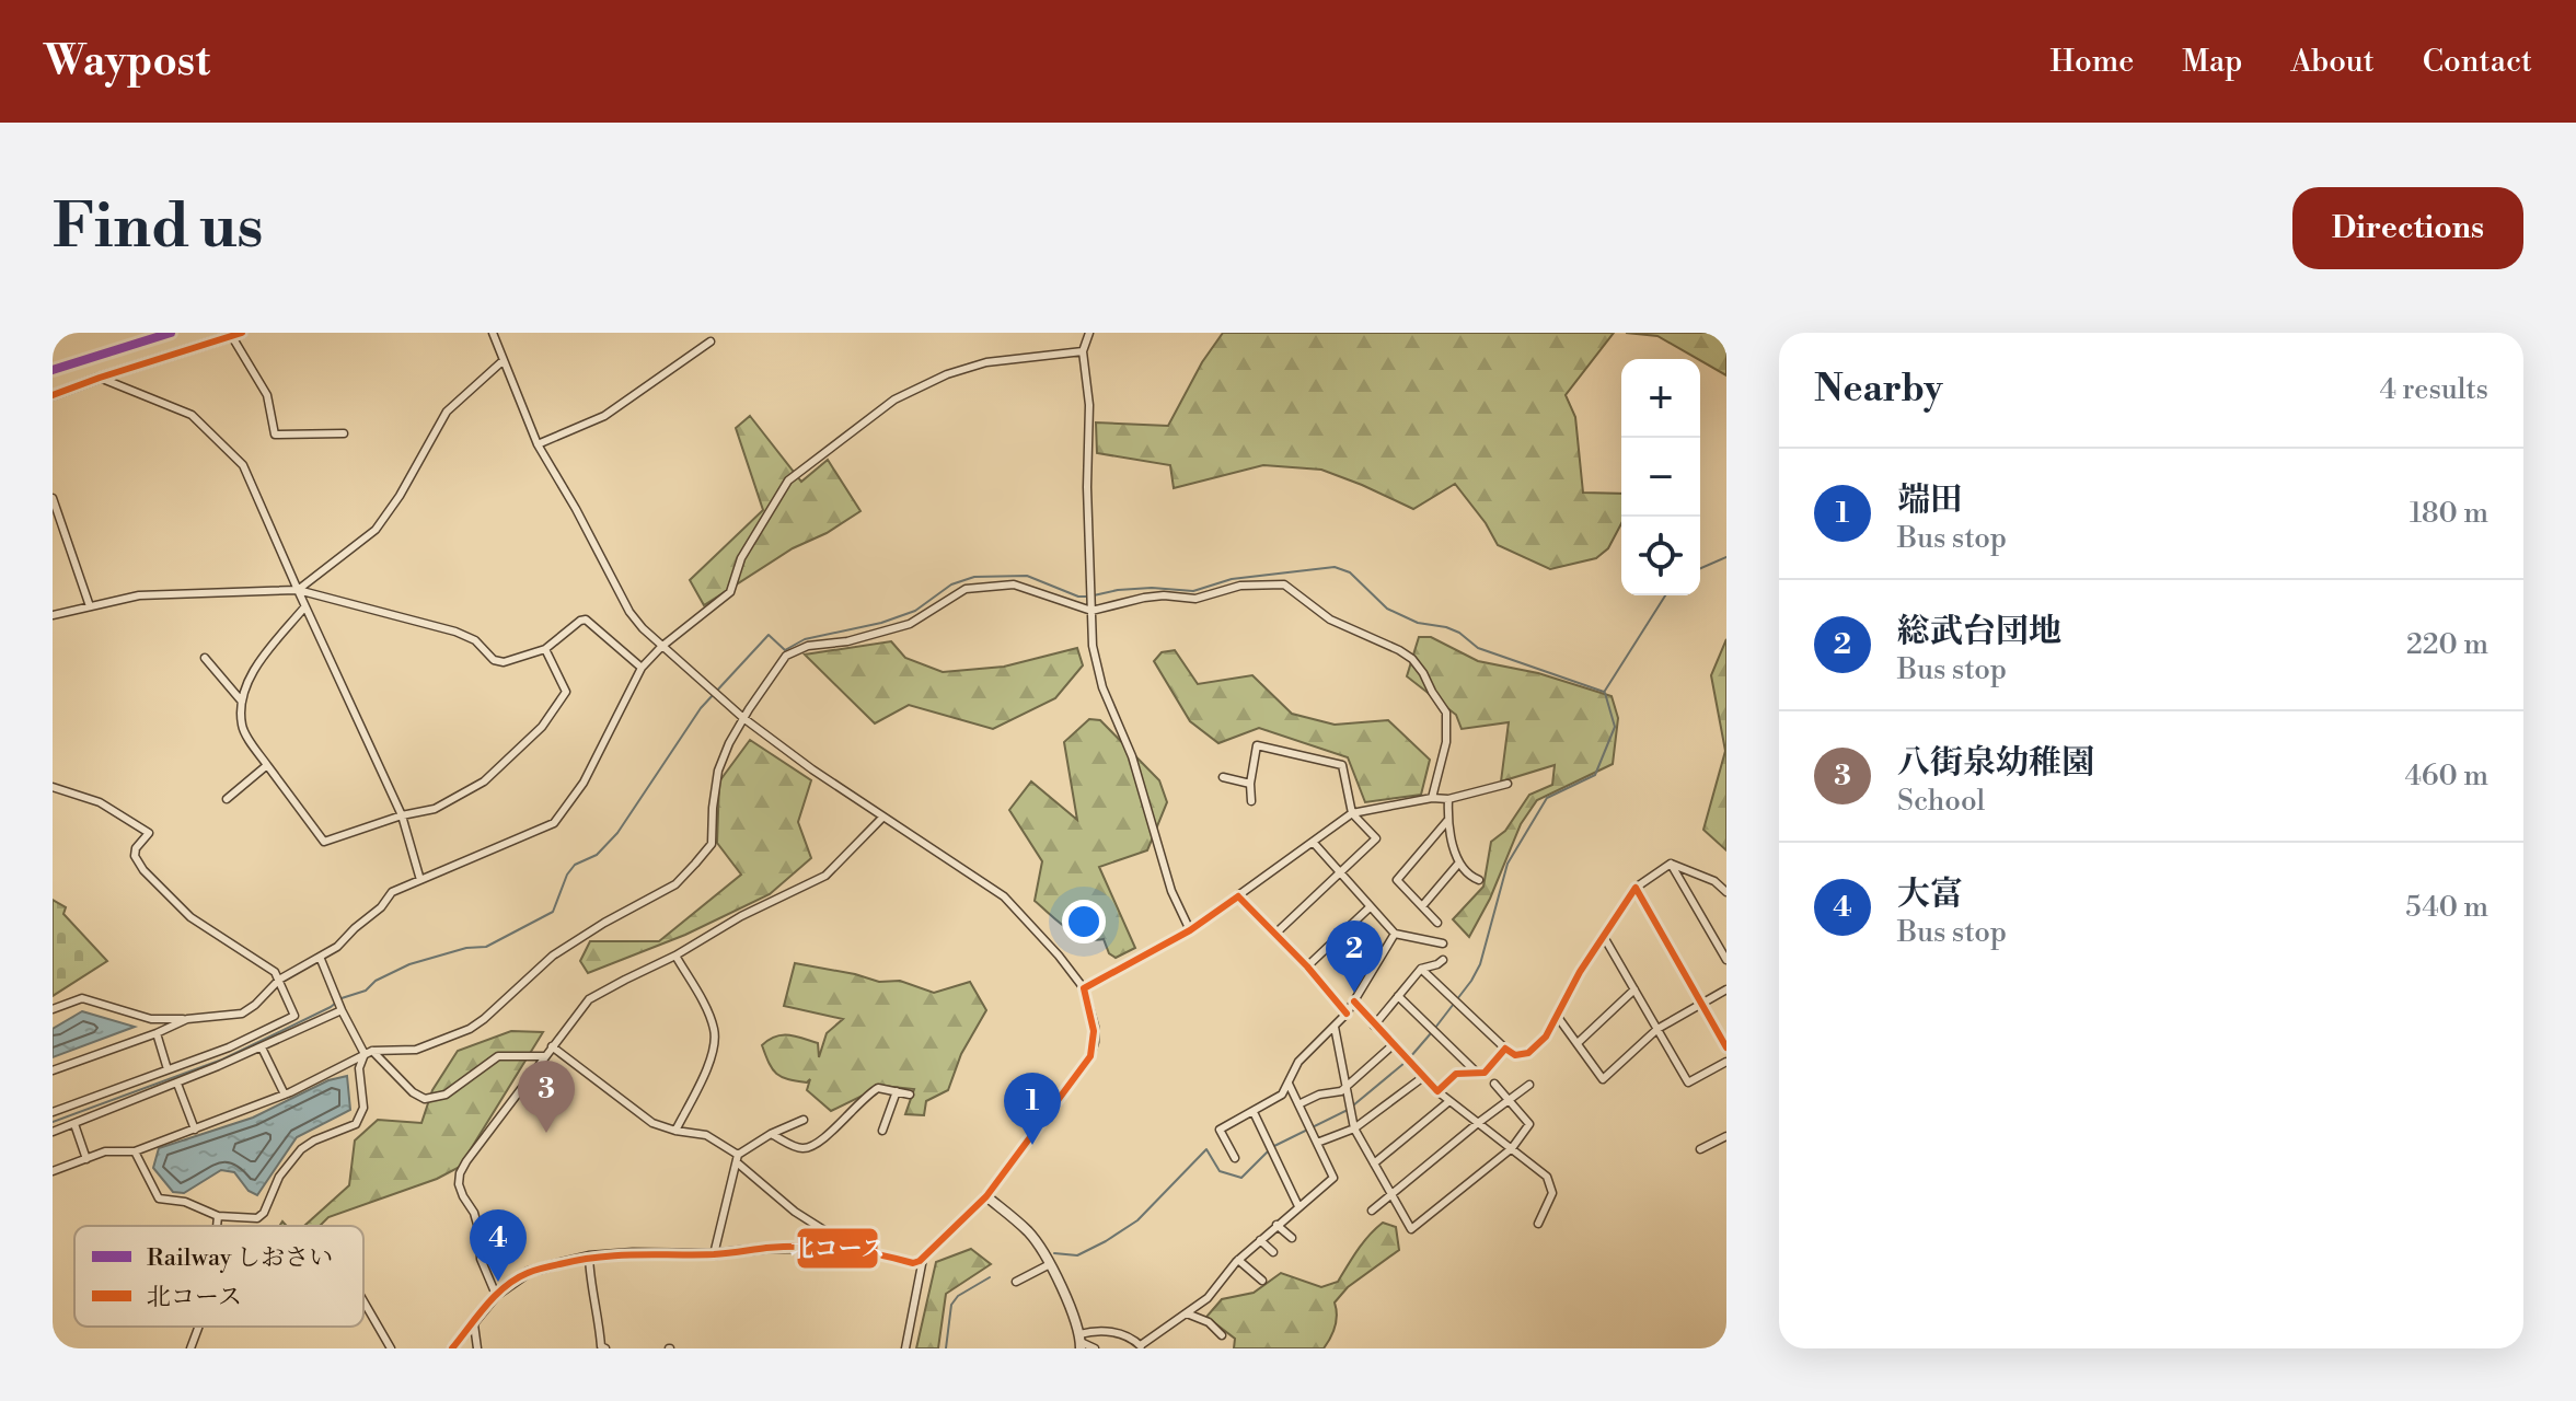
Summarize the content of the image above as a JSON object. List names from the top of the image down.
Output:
{
  "lines": ["rail line しおさい", "transit line 北コース"],
  "legend": ["Railway しおさい", "北コース"],
  "page": {
    "header": "Waypost",
    "nav": [
      "Home",
      "Map",
      "About",
      "Contact"
    ],
    "buttons": "Directions",
    "title": "Find us",
    "heading": ["Nearby", "4 results"],
    "map_buttons": ["+", "−"],
    "list": [
      {
        "mark": "1",
        "name": "端田",
        "note": "Bus stop",
        "value": "180 m"
      },
      {
        "mark": "2",
        "name": "総武台団地",
        "note": "Bus stop",
        "value": "220 m"
      },
      {
        "mark": "3",
        "name": "八街泉幼稚園",
        "note": "School",
        "value": "460 m"
      },
      {
        "mark": "4",
        "name": "大富",
        "note": "Bus stop",
        "value": "540 m"
      }
    ],
    "pins": [
      "2",
      "3",
      "1",
      "4"
    ]
  }
}
